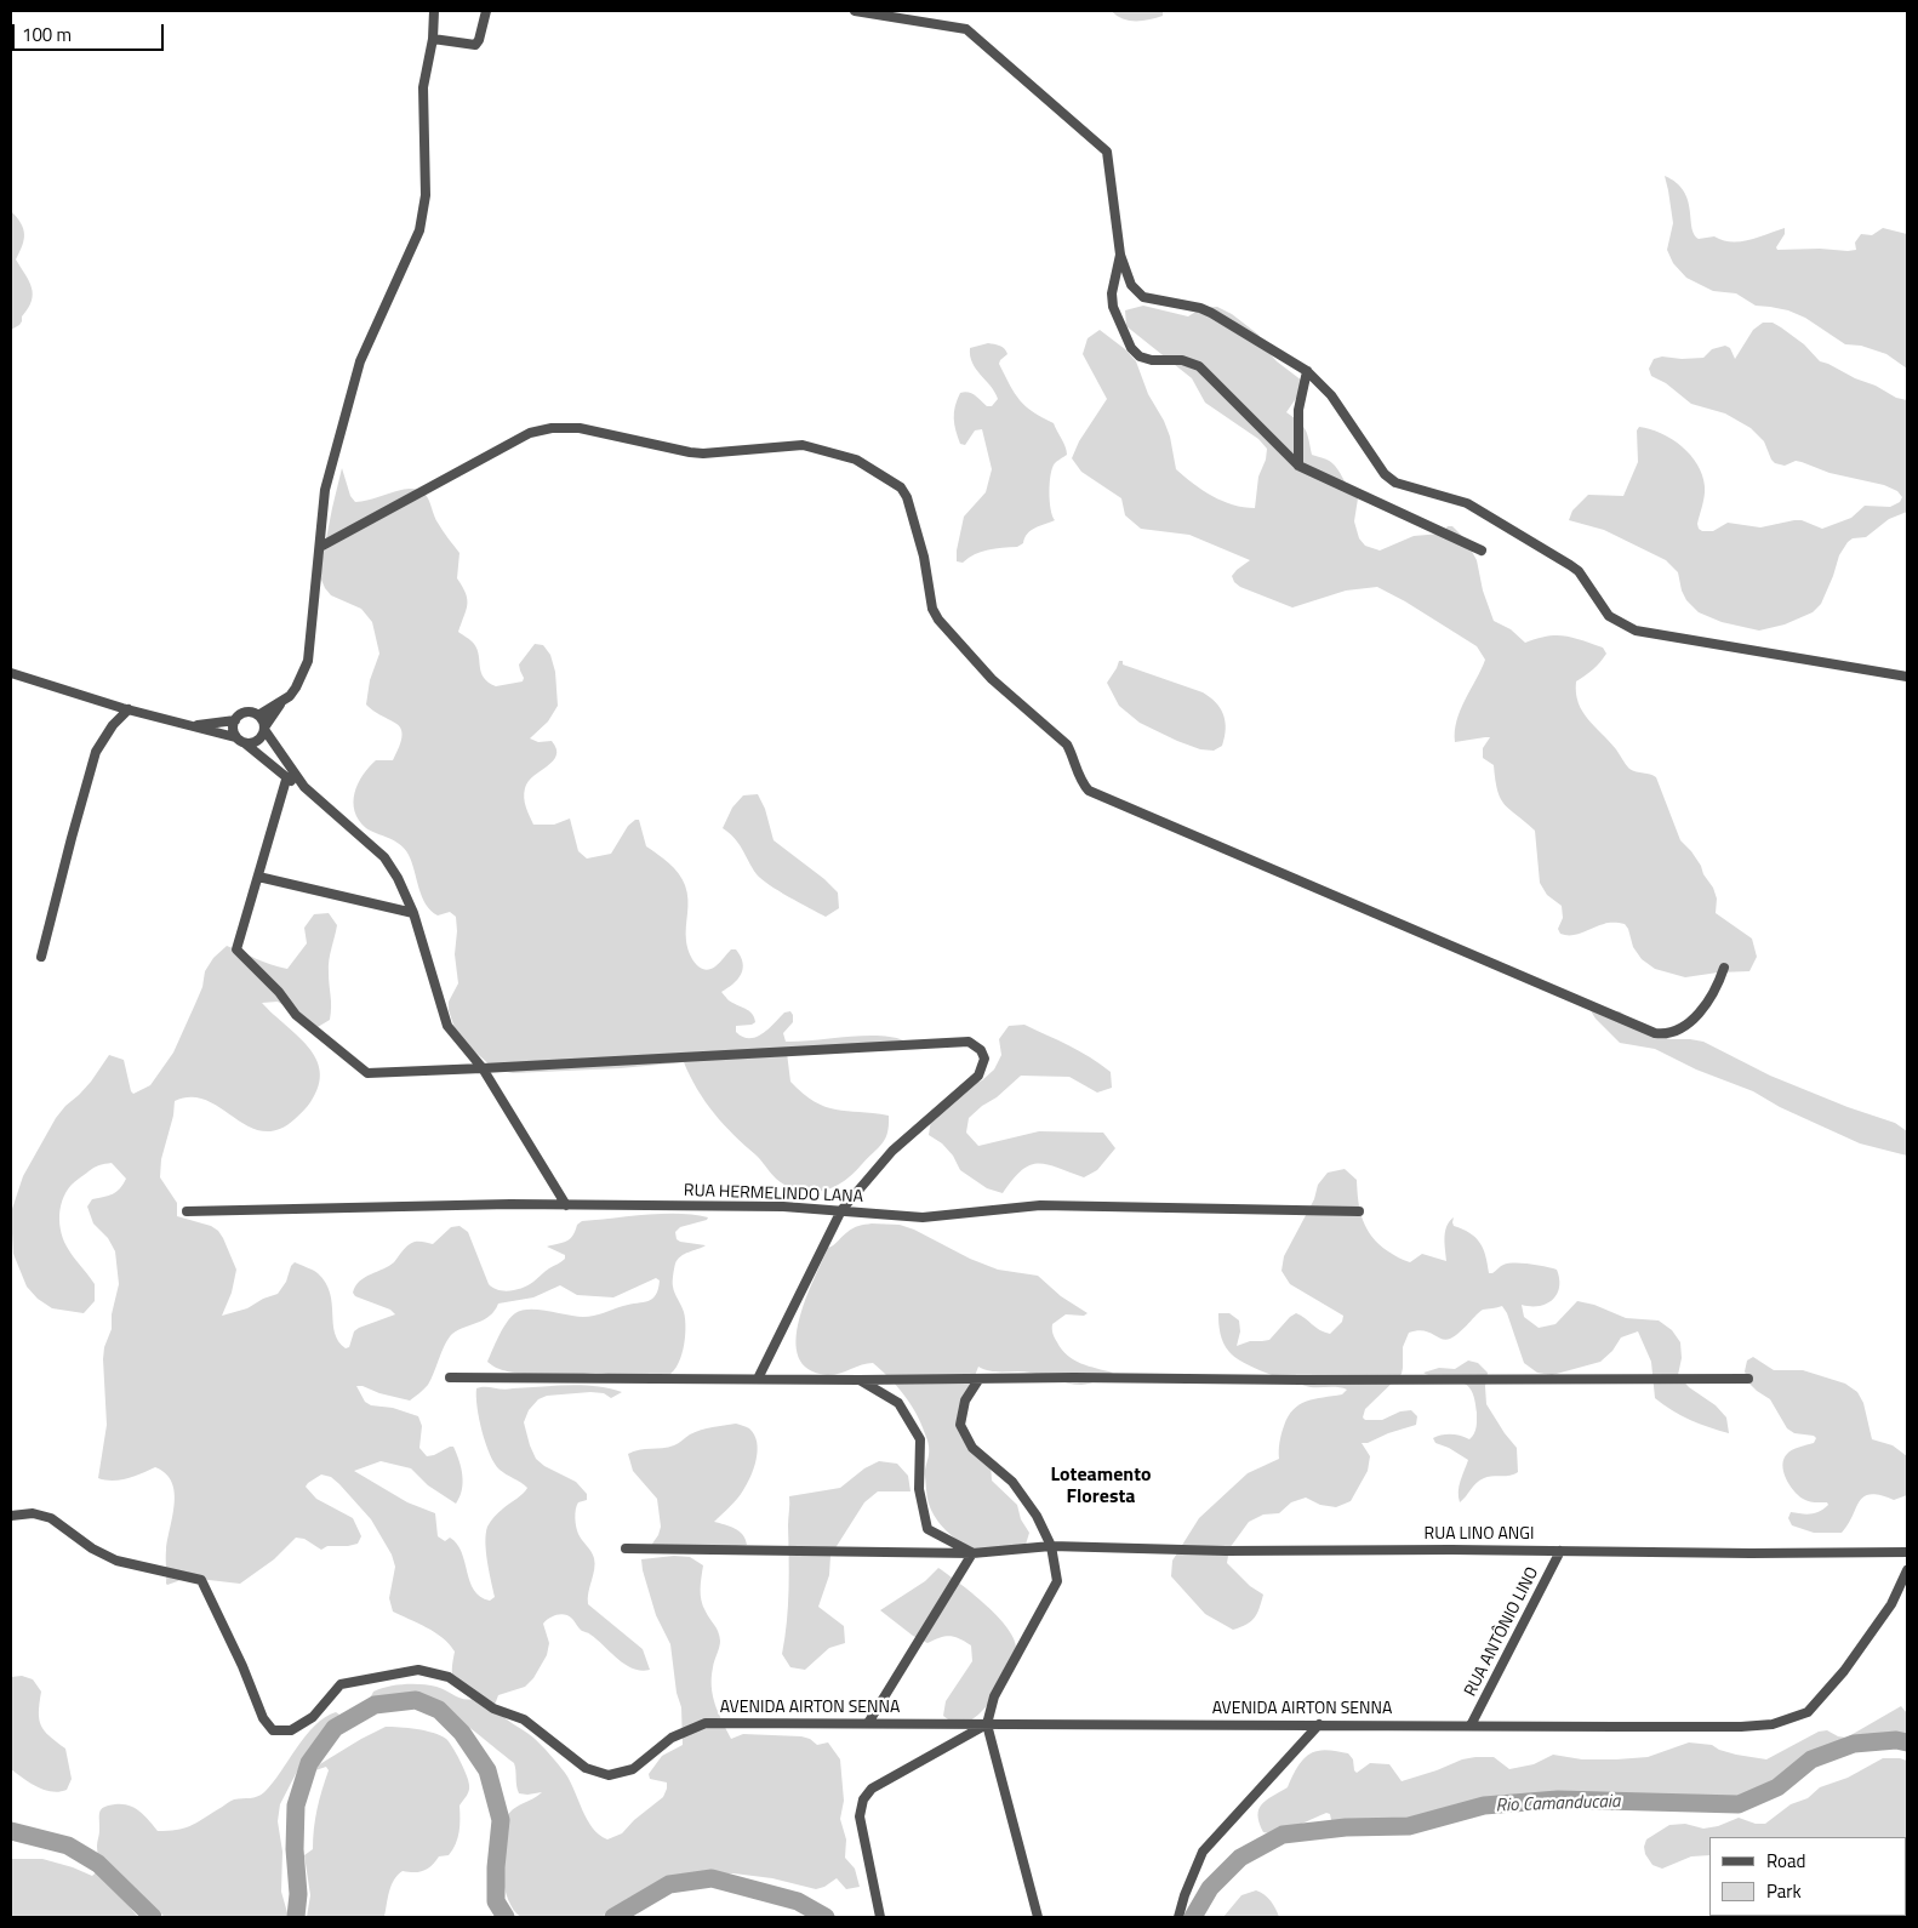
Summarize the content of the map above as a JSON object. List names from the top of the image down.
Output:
{
  "streets": {
    "street": [
      "RUA HERMELINDO LANA",
      "RUA LINO ANGI",
      "RUA ANTÔNIO LINO",
      "AVENIDA AIRTON SENNA"
    ]
  },
  "crossings": [
    ["RUA LINO ANGI", "RUA ANTÔNIO LINO"],
    ["RUA ANTÔNIO LINO", "AVENIDA AIRTON SENNA"]
  ],
  "districts": ["Loteamento Floresta"],
  "water": ["Rio Camanducaia"],
  "legend": ["Road", "Park"],
  "scale_bar": "100 m"
}
